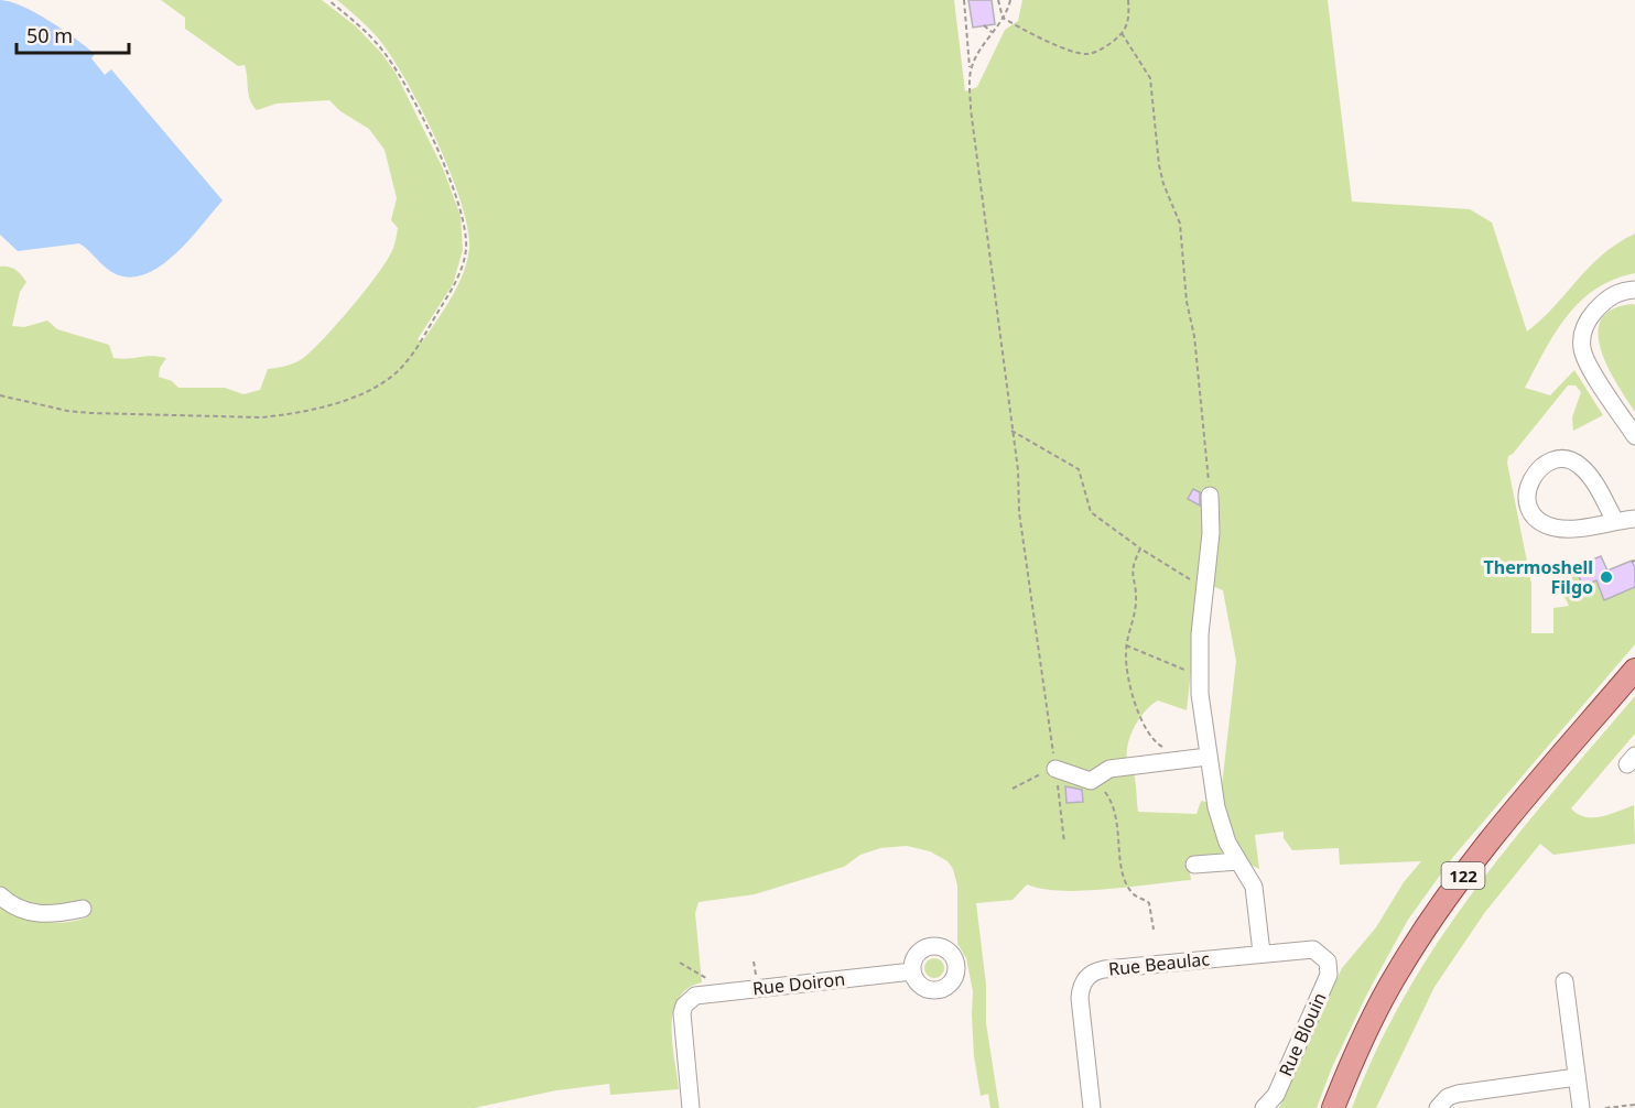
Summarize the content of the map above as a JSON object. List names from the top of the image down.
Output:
{
  "streets": {
    "main road": ["122"],
    "street": ["Rue Beaulac", "Rue Doiron", "Rue Blouin"]
  },
  "crossings": [
    ["Rue Beaulac", "Rue Blouin"]
  ],
  "places": ["Thermoshell Filgo"],
  "scale_bar": "50 m"
}
